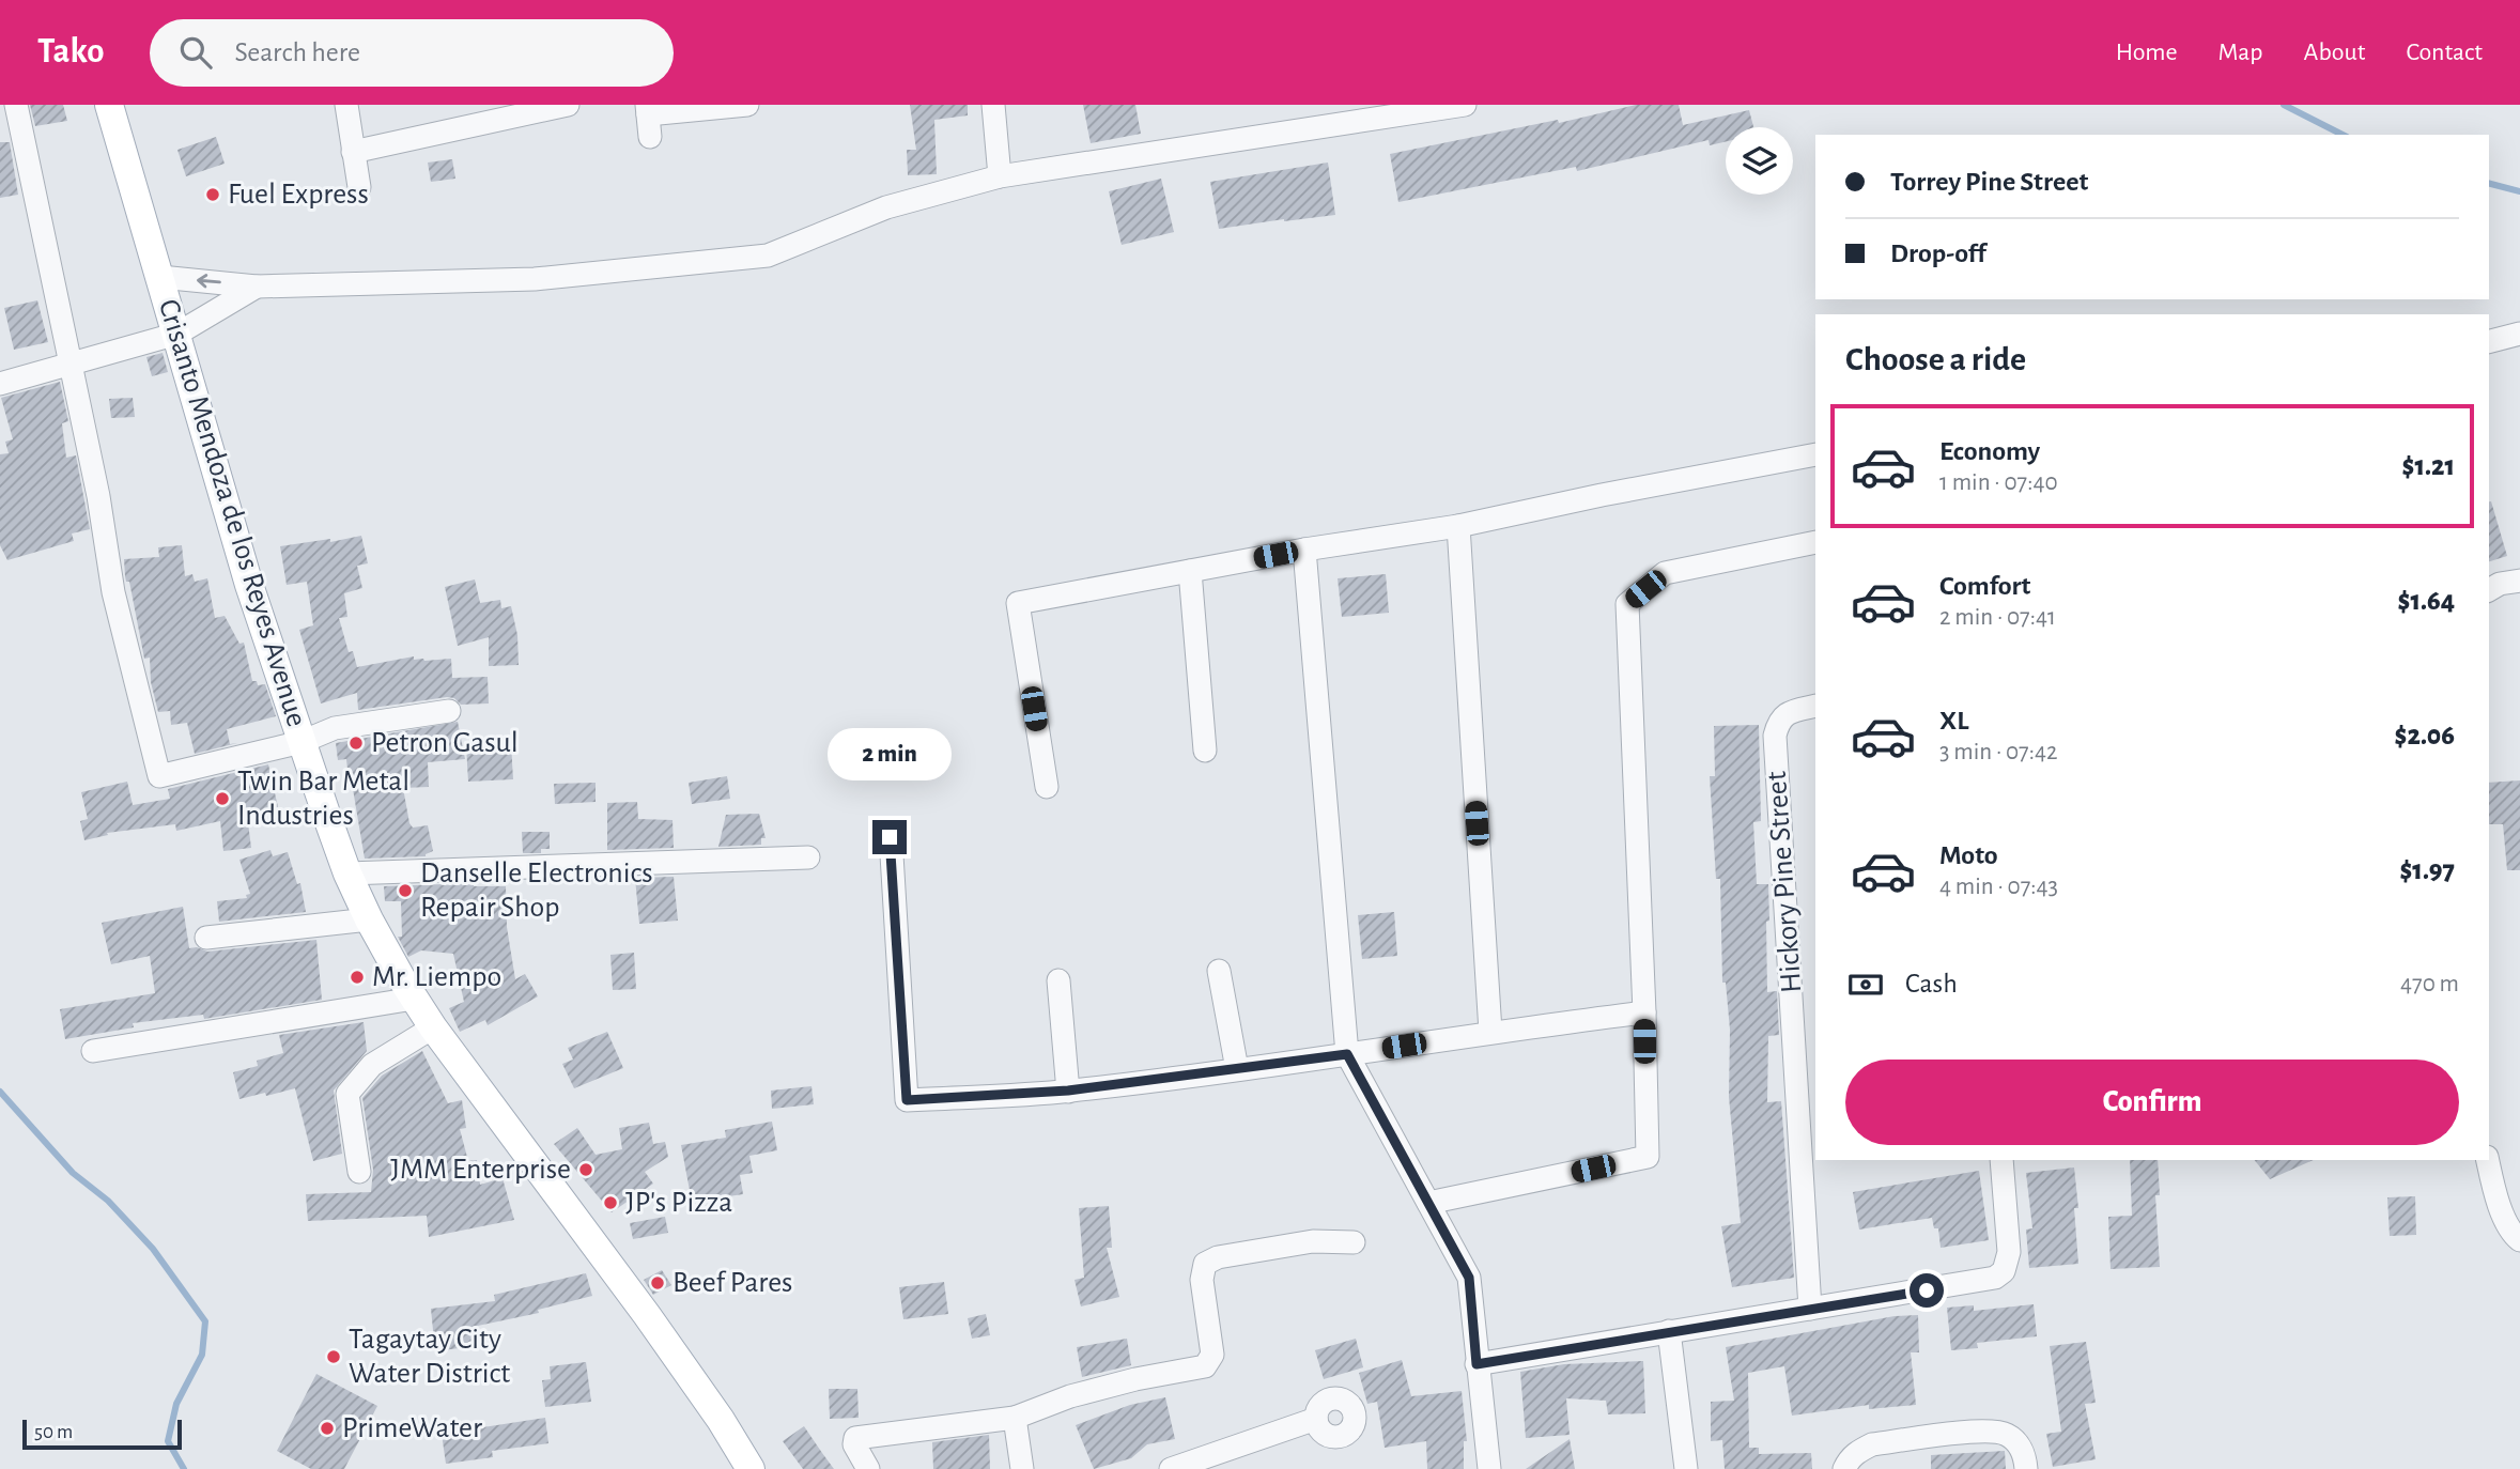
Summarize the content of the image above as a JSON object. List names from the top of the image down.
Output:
{
  "streets": {
    "main road": ["Crisanto Mendoza de los Reyes Avenue"],
    "street": ["Hickory Pine Street"]
  },
  "places": [
    "Fuel Express",
    "Petron Gasul",
    "Twin Bar Metal Industries",
    "Danselle Electronics Repair Shop",
    "Mr. Liempo",
    "JMM Enterprise",
    "JP's Pizza",
    "Beef Pares",
    "Tagaytay City Water District",
    "PrimeWater"
  ],
  "scale_bar": "50 m",
  "page": {
    "header": "Tako",
    "search": "Search here",
    "nav": [
      "Home",
      "Map",
      "About",
      "Contact"
    ],
    "banner": ["Torrey Pine Street", "Drop-off"],
    "heading": "Choose a ride",
    "list": [
      {
        "name": "Economy",
        "note": "1 min · 07:40",
        "value": "$1.21"
      },
      {
        "name": "Comfort",
        "note": "2 min · 07:41",
        "value": "$1.64"
      },
      {
        "name": "XL",
        "note": "3 min · 07:42",
        "value": "$2.06"
      },
      {
        "name": "Moto",
        "note": "4 min · 07:43",
        "value": "$1.97"
      }
    ],
    "bubble": "2 min",
    "pay": ["Cash", "470 m"],
    "buttons": "Confirm",
    "scale": "50 m"
  }
}
